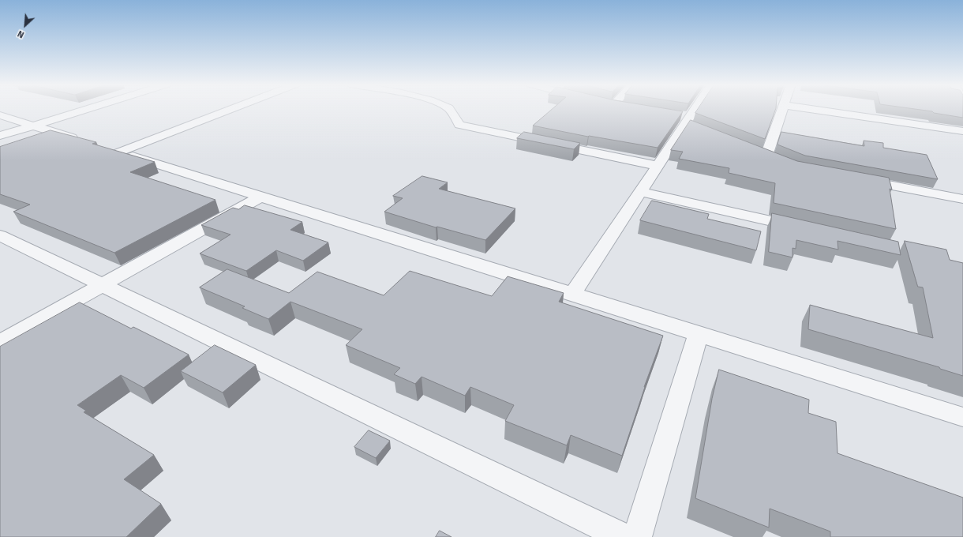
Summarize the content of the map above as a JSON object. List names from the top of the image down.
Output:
{
  "north": "bottom left"
}
